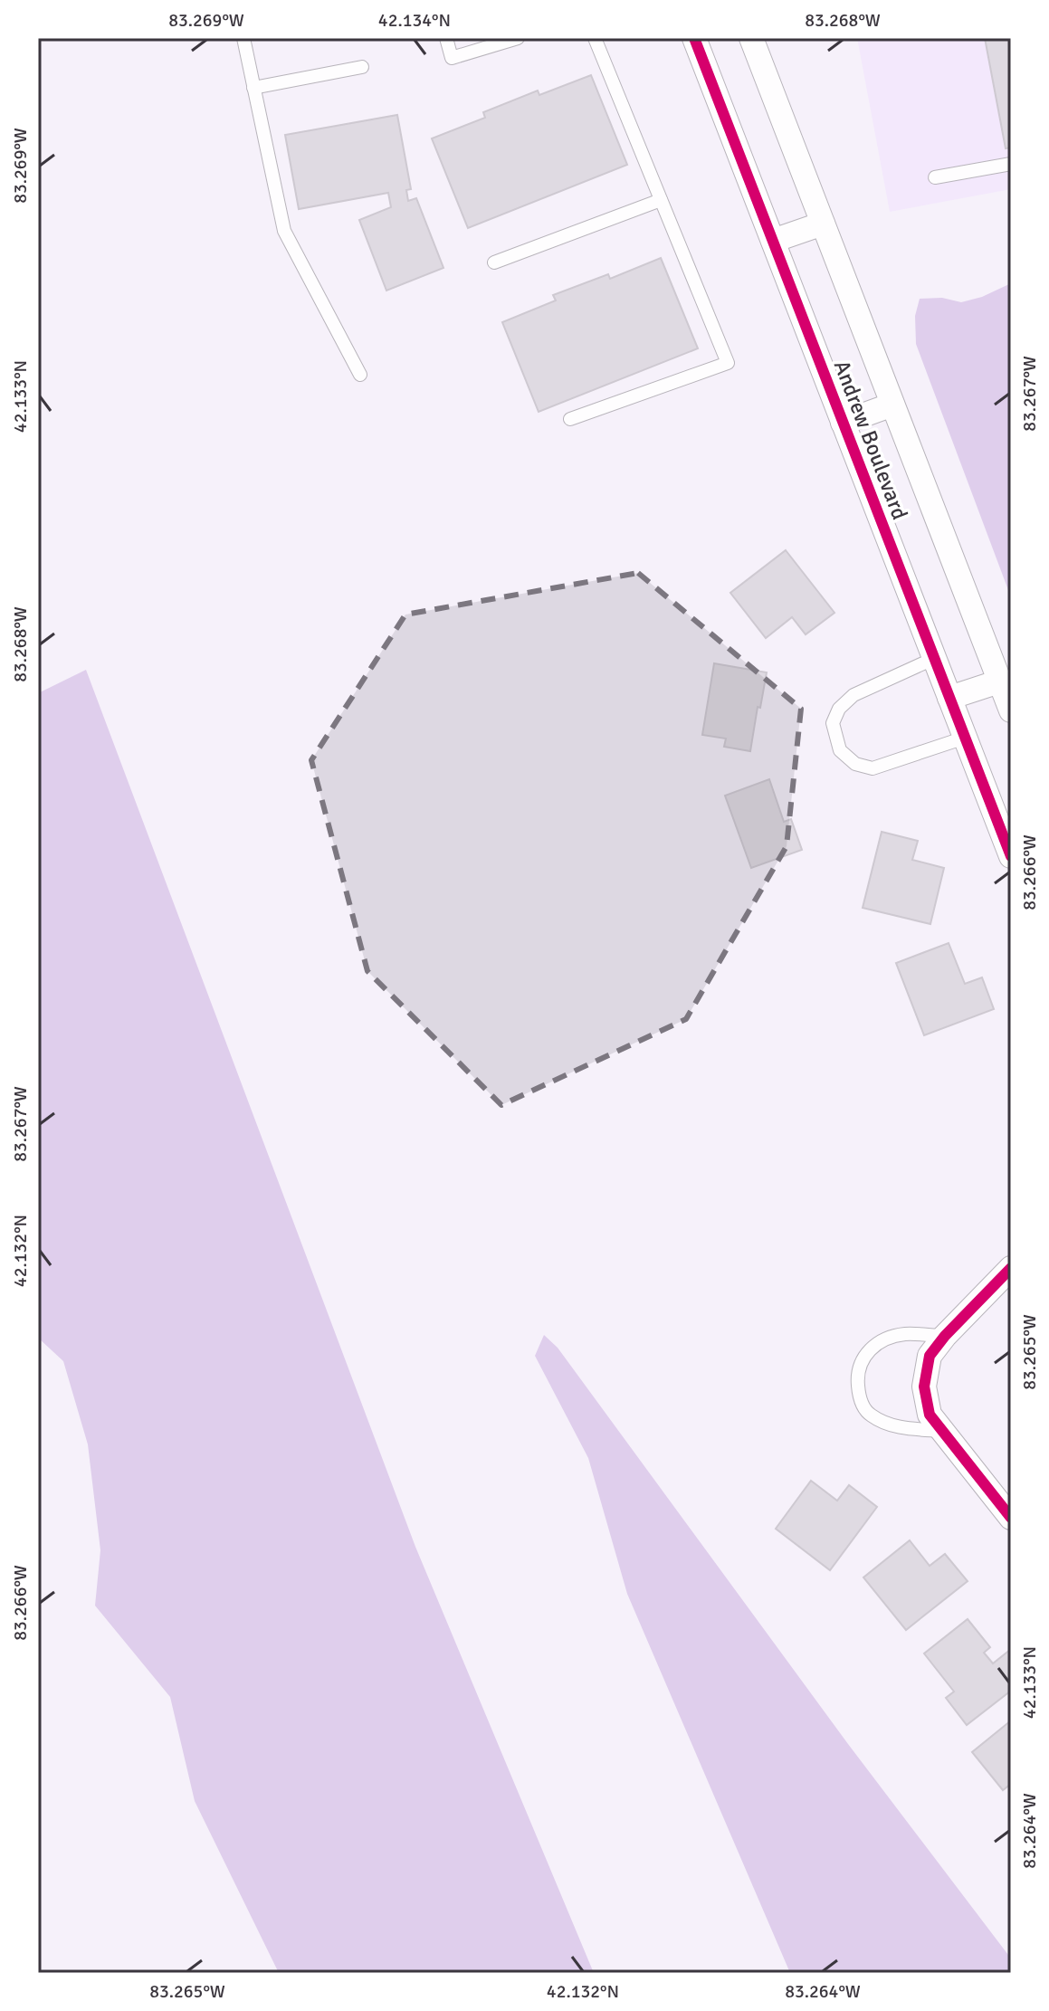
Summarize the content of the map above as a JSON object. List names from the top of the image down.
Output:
{
  "streets": {
    "street": ["Andrew Boulevard"]
  },
  "coordinates": [
    "83.269°W",
    "42.134°N",
    "83.268°W",
    "83.267°W",
    "42.133°N",
    "83.266°W",
    "42.132°N",
    "83.265°W",
    "83.264°W"
  ]
}
